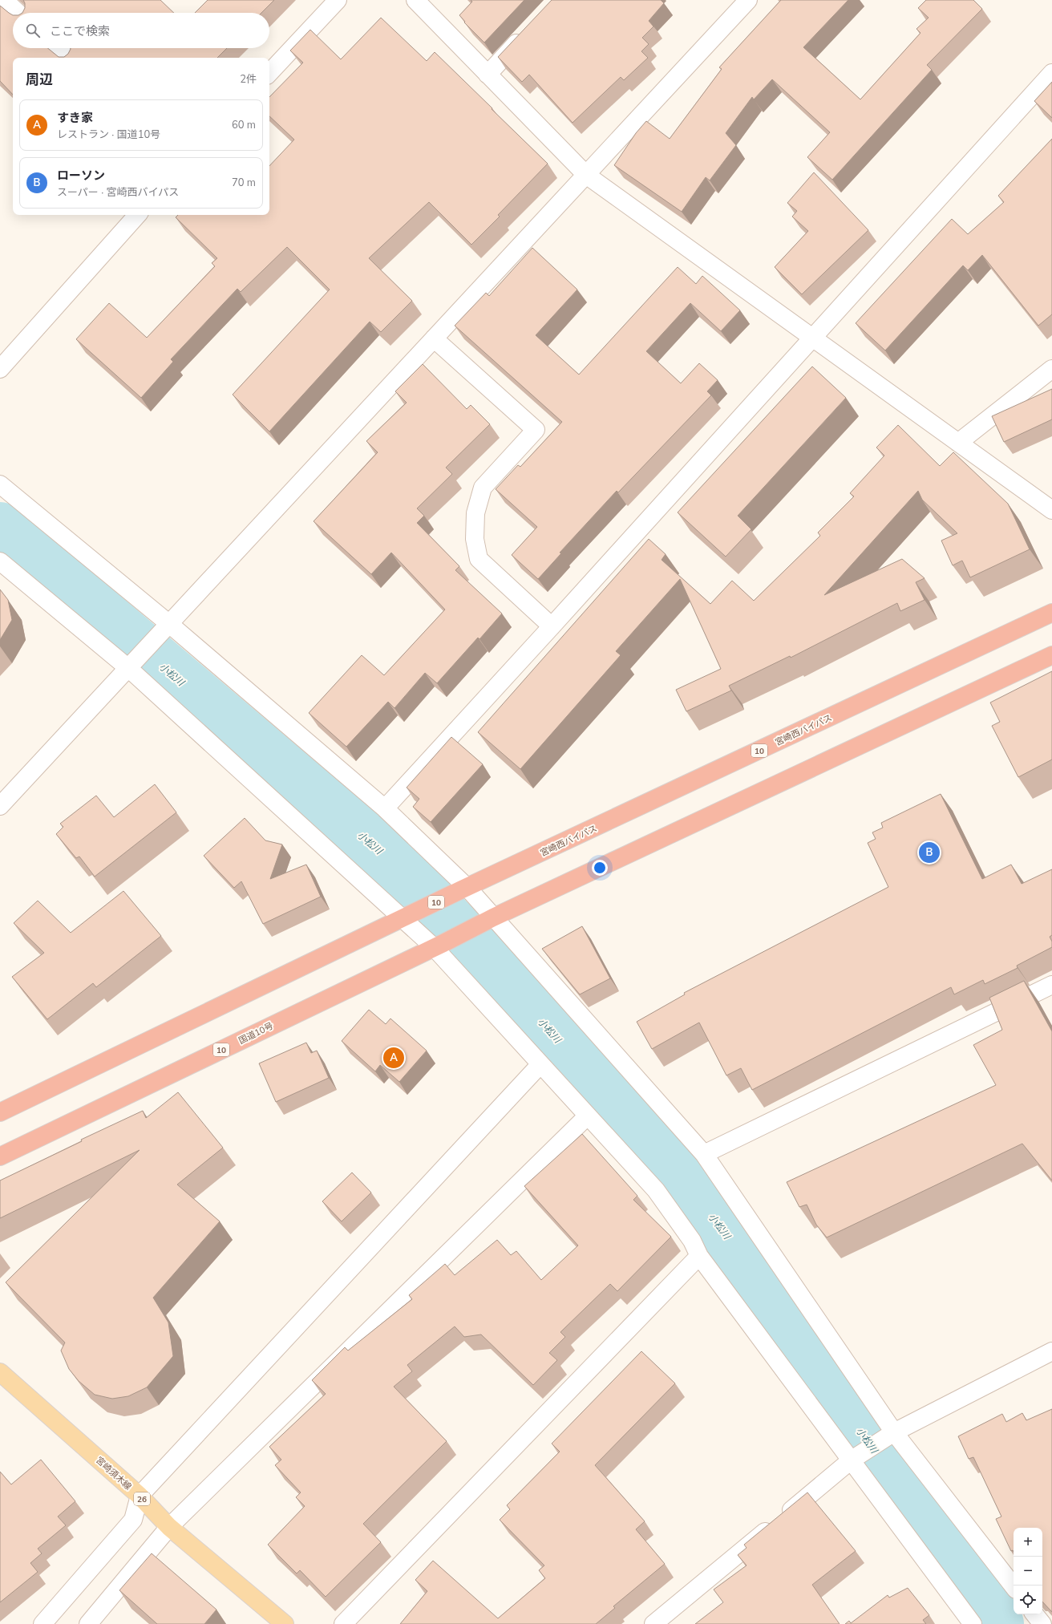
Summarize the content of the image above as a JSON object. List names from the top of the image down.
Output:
{
  "streets": {
    "highway": ["宮崎西バイパス", "10", "国道10号"],
    "main road": ["宮崎須木線", "26"]
  },
  "crossings": [
    ["宮崎西バイパス", "10"],
    ["10", "国道10号"]
  ],
  "water": ["小松川"],
  "page": {
    "search": "ここで検索",
    "heading": ["周辺", "2件"],
    "list": [
      {
        "mark": "A",
        "name": "すき家",
        "note": "レストラン · 国道10号",
        "value": "60 m"
      },
      {
        "mark": "B",
        "name": "ローソン",
        "note": "スーパー · 宮崎西バイパス",
        "value": "70 m"
      }
    ],
    "pins": ["B", "A"],
    "map_buttons": ["+", "−"]
  }
}
